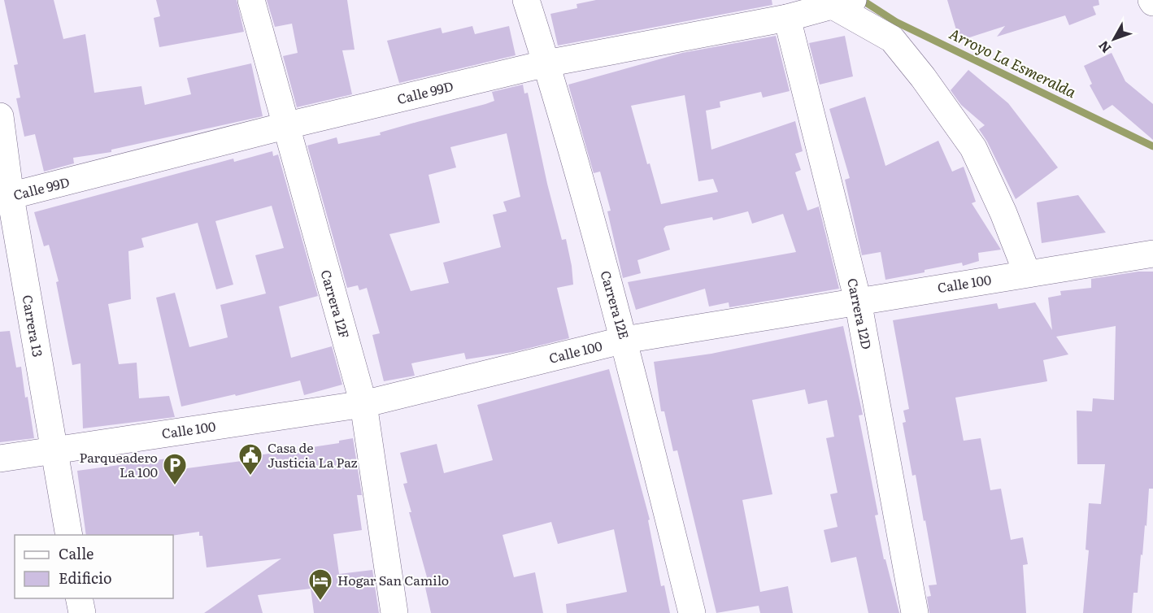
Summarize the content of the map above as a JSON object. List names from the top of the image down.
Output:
{
  "streets": {
    "street": [
      "Calle 99D",
      "Calle 100",
      "Carrera 12F",
      "Carrera 12E",
      "Carrera 12D",
      "Carrera 13"
    ]
  },
  "crossings": [
    ["Calle 99D", "Carrera 12F"],
    ["Calle 99D", "Carrera 12E"],
    ["Calle 99D", "Carrera 12D"],
    ["Calle 99D", "Carrera 13"],
    ["Calle 100", "Carrera 12F"],
    ["Calle 100", "Carrera 12E"],
    ["Calle 100", "Carrera 12D"],
    ["Calle 100", "Carrera 13"]
  ],
  "water": ["Arroyo La Esmeralda"],
  "places": {
    "public building": ["Casa de Justicia La Paz"],
    "parking": ["Parqueadero La 100"],
    "hotel": ["Hogar San Camilo"]
  },
  "legend": ["Calle", "Edificio"],
  "north": "bottom left"
}
